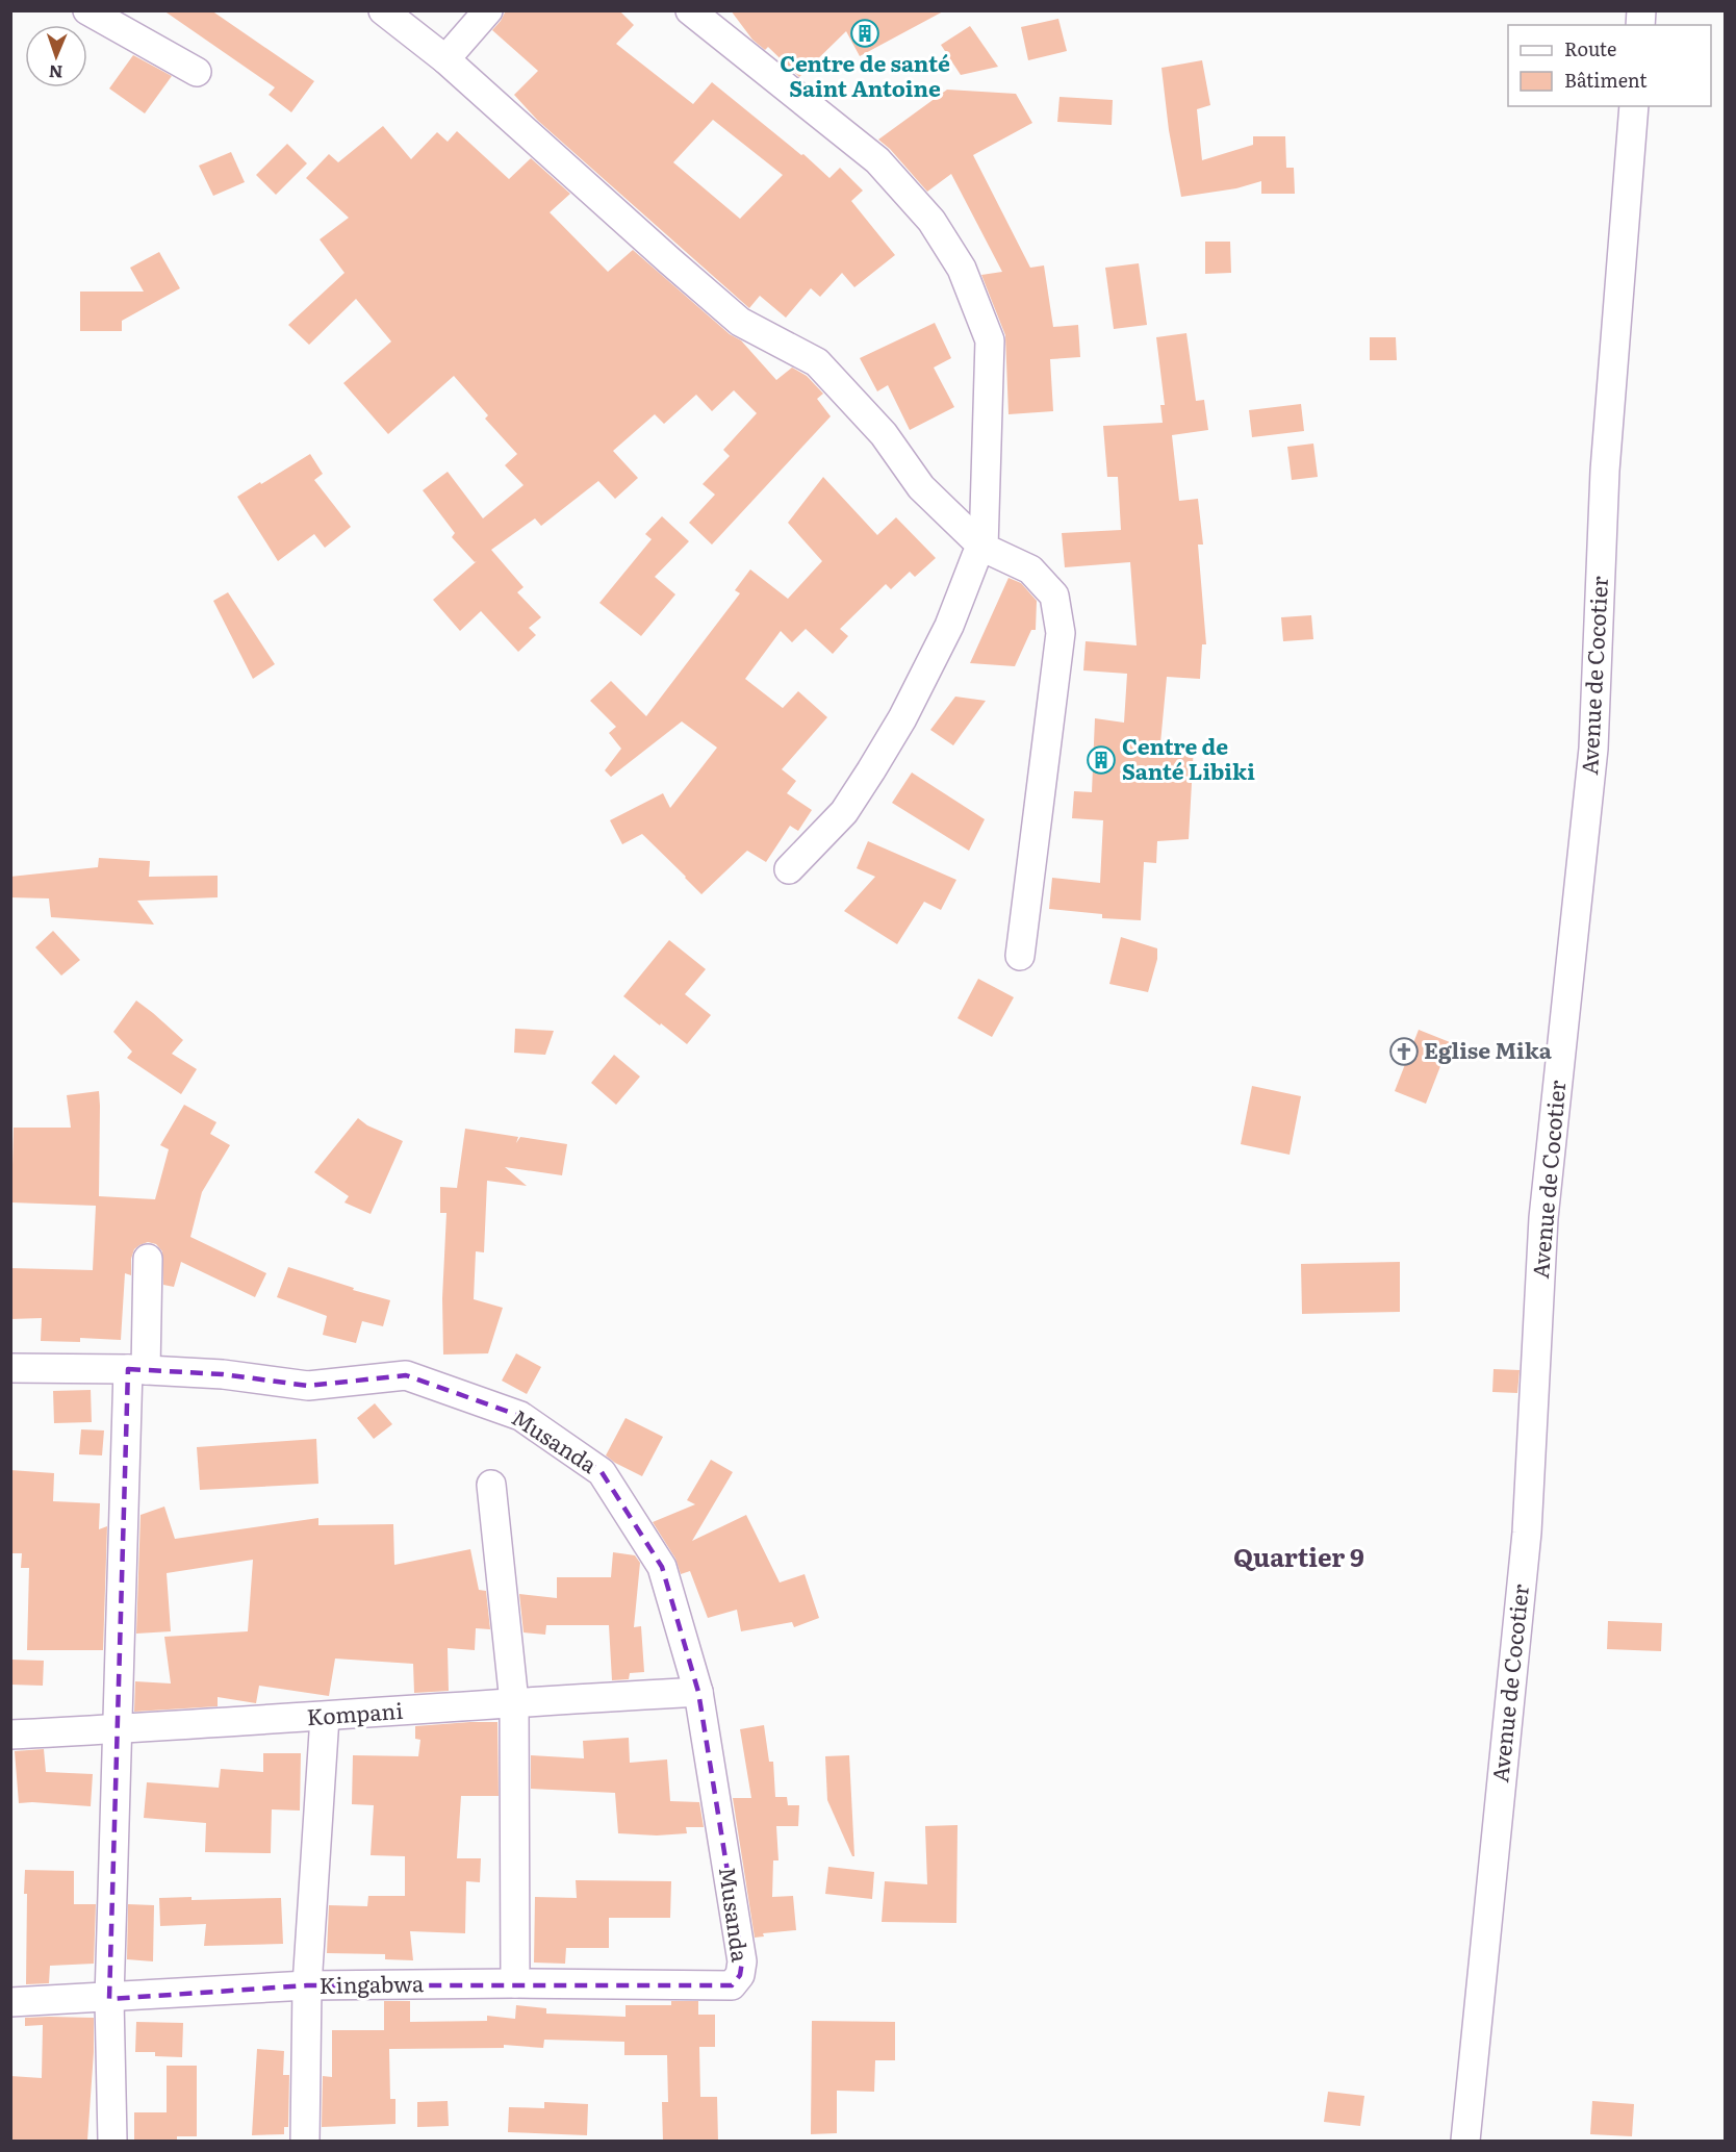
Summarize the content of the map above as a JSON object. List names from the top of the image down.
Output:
{
  "streets": {
    "street": [
      "Avenue de Cocotier",
      "Musanda",
      "Kompani",
      "Kingabwa"
    ]
  },
  "crossings": [
    ["Musanda", "Kompani"],
    ["Musanda", "Kingabwa"]
  ],
  "districts": ["Quartier 9"],
  "places": {
    "building": ["Centre de santé Saint Antoine", "Centre de Santé Libiki"],
    "church": ["Eglise Mika"]
  },
  "legend": ["Route", "Bâtiment"],
  "north": "bottom"
}
